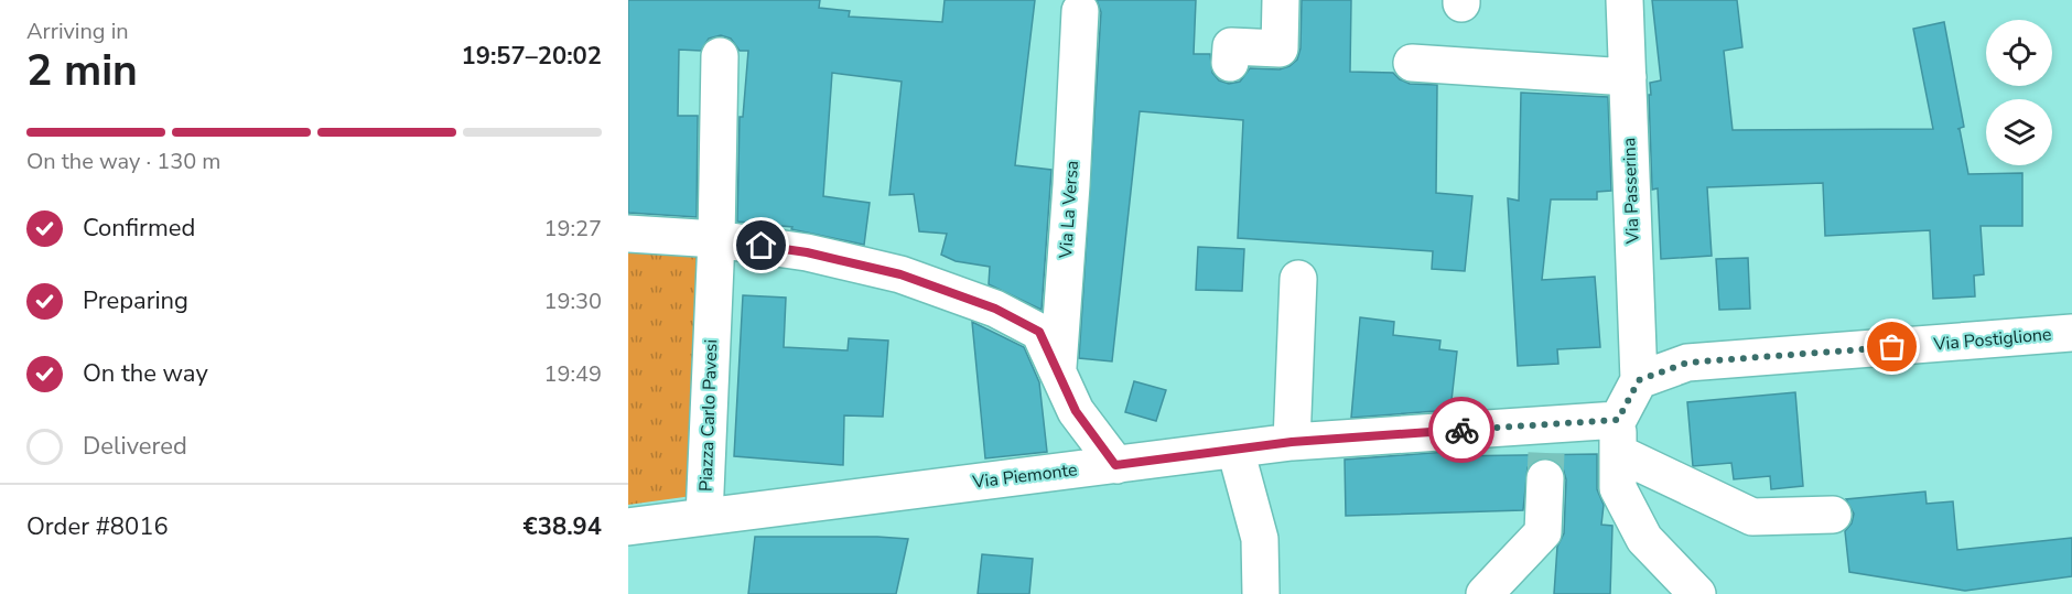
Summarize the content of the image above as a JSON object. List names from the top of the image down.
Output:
{
  "streets": {
    "street": [
      "Via Passerina",
      "Via La Versa",
      "Via Postiglione",
      "Piazza Carlo Pavesi",
      "Via Piemonte"
    ]
  },
  "crossings": [
    ["Via Passerina", "Via Postiglione"],
    ["Piazza Carlo Pavesi", "Via Piemonte"]
  ],
  "page": {
    "heading": ["2 min", "Arriving in", "19:57–20:02"],
    "panel": ["Order #8016", "€38.94"],
    "bar": "On the way · 130 m",
    "list": [
      ["Confirmed", "19:27"],
      ["Preparing", "19:30"],
      ["On the way", "19:49"],
      "Delivered"
    ]
  }
}
